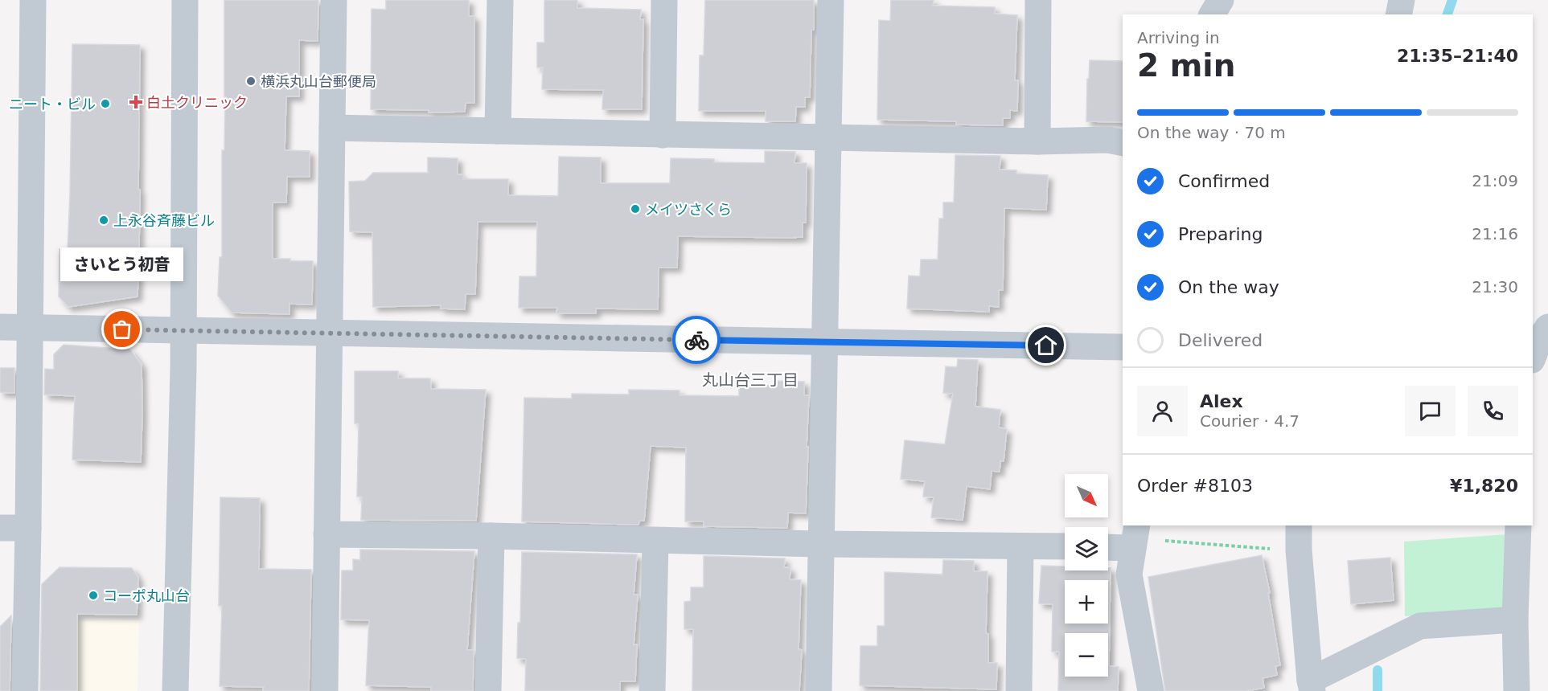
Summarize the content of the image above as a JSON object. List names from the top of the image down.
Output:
{
  "districts": ["丸山台三丁目"],
  "places": {
    "other": [
      "横浜丸山台郵便局",
      "ニート・ビル",
      "メイツさくら",
      "上永谷斉藤ビル",
      "さいとう初音",
      "コーポ丸山台"
    ],
    "health": ["白土クリニック"]
  },
  "north": "bottom right",
  "page": {
    "heading": ["2 min", "Arriving in", "21:35–21:40"],
    "panel": [
      "Alex",
      "Courier · 4.7",
      "Order #8103",
      "¥1,820"
    ],
    "bar": "On the way · 70 m",
    "list": [
      ["Confirmed", "21:09"],
      ["Preparing", "21:16"],
      ["On the way", "21:30"],
      "Delivered"
    ],
    "bubble": "さいとう初音",
    "map_buttons": ["+", "−"]
  }
}
